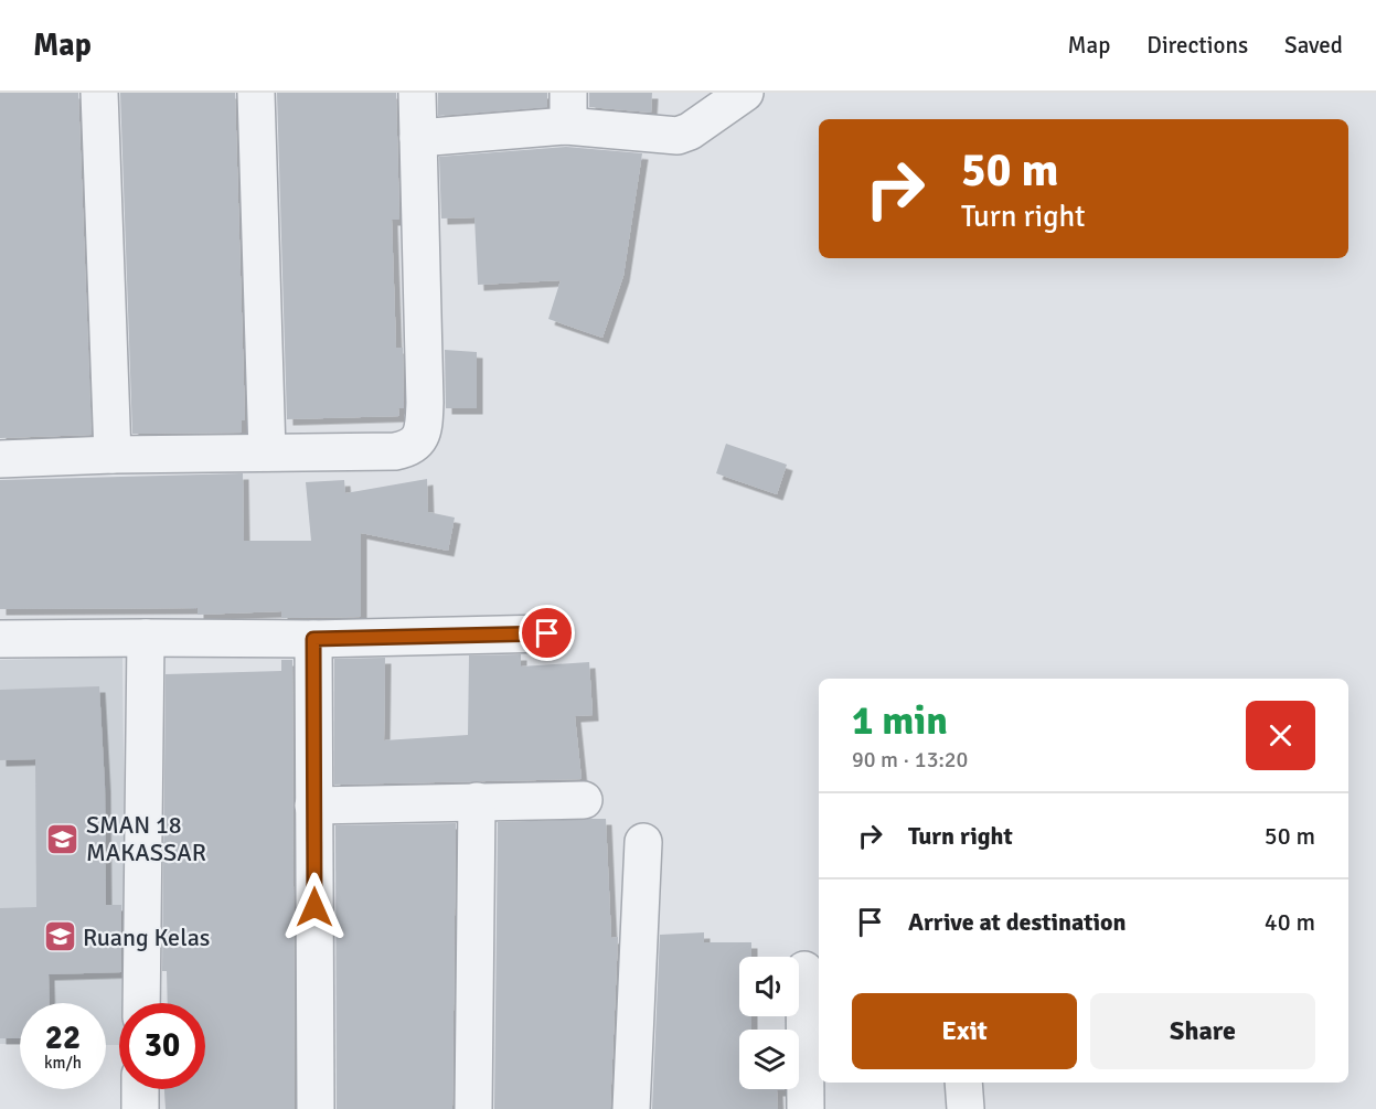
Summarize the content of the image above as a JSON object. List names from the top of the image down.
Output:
{
  "places": {
    "school or university": ["SMAN 18 MAKASSAR", "Ruang Kelas"]
  },
  "page": {
    "header": "Map",
    "nav": ["Map", "Directions", "Saved"],
    "turn": ["50 m", "Turn right"],
    "heading": ["1 min", "90 m · 13:20"],
    "list": [
      {
        "name": "Turn right",
        "value": "50 m"
      },
      {
        "name": "Arrive at destination",
        "value": "40 m"
      }
    ],
    "buttons": ["Exit", "Share"],
    "speed": "22 km/h",
    "limit": "30"
  }
}
